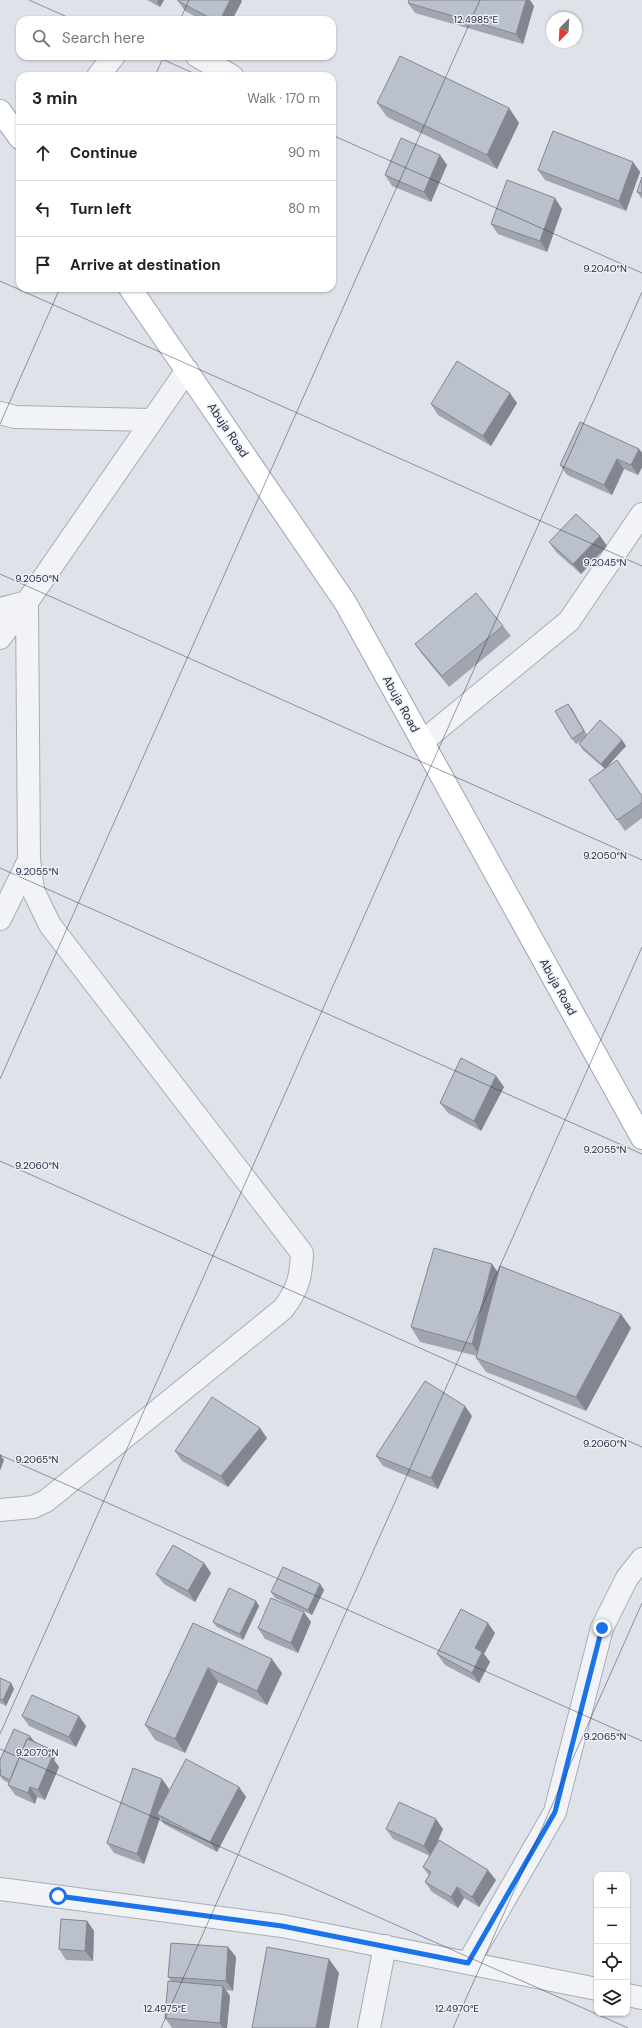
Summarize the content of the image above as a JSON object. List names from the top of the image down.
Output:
{
  "streets": {
    "main road": ["Abuja Road"]
  },
  "north": "bottom left",
  "page": {
    "search": "Search here",
    "heading": ["3 min", "Walk · 170 m"],
    "list": [
      ["Continue", "90 m"],
      ["Turn left", "80 m"],
      "Arrive at destination"
    ],
    "map_buttons": ["+", "−"]
  },
  "coordinates": [
    "12.4985°E",
    "9.2040°N",
    "9.2045°N",
    "9.2050°N",
    "9.2055°N",
    "9.2060°N",
    "9.2065°N",
    "9.2070°N",
    "12.4975°E",
    "12.4970°E"
  ]
}
